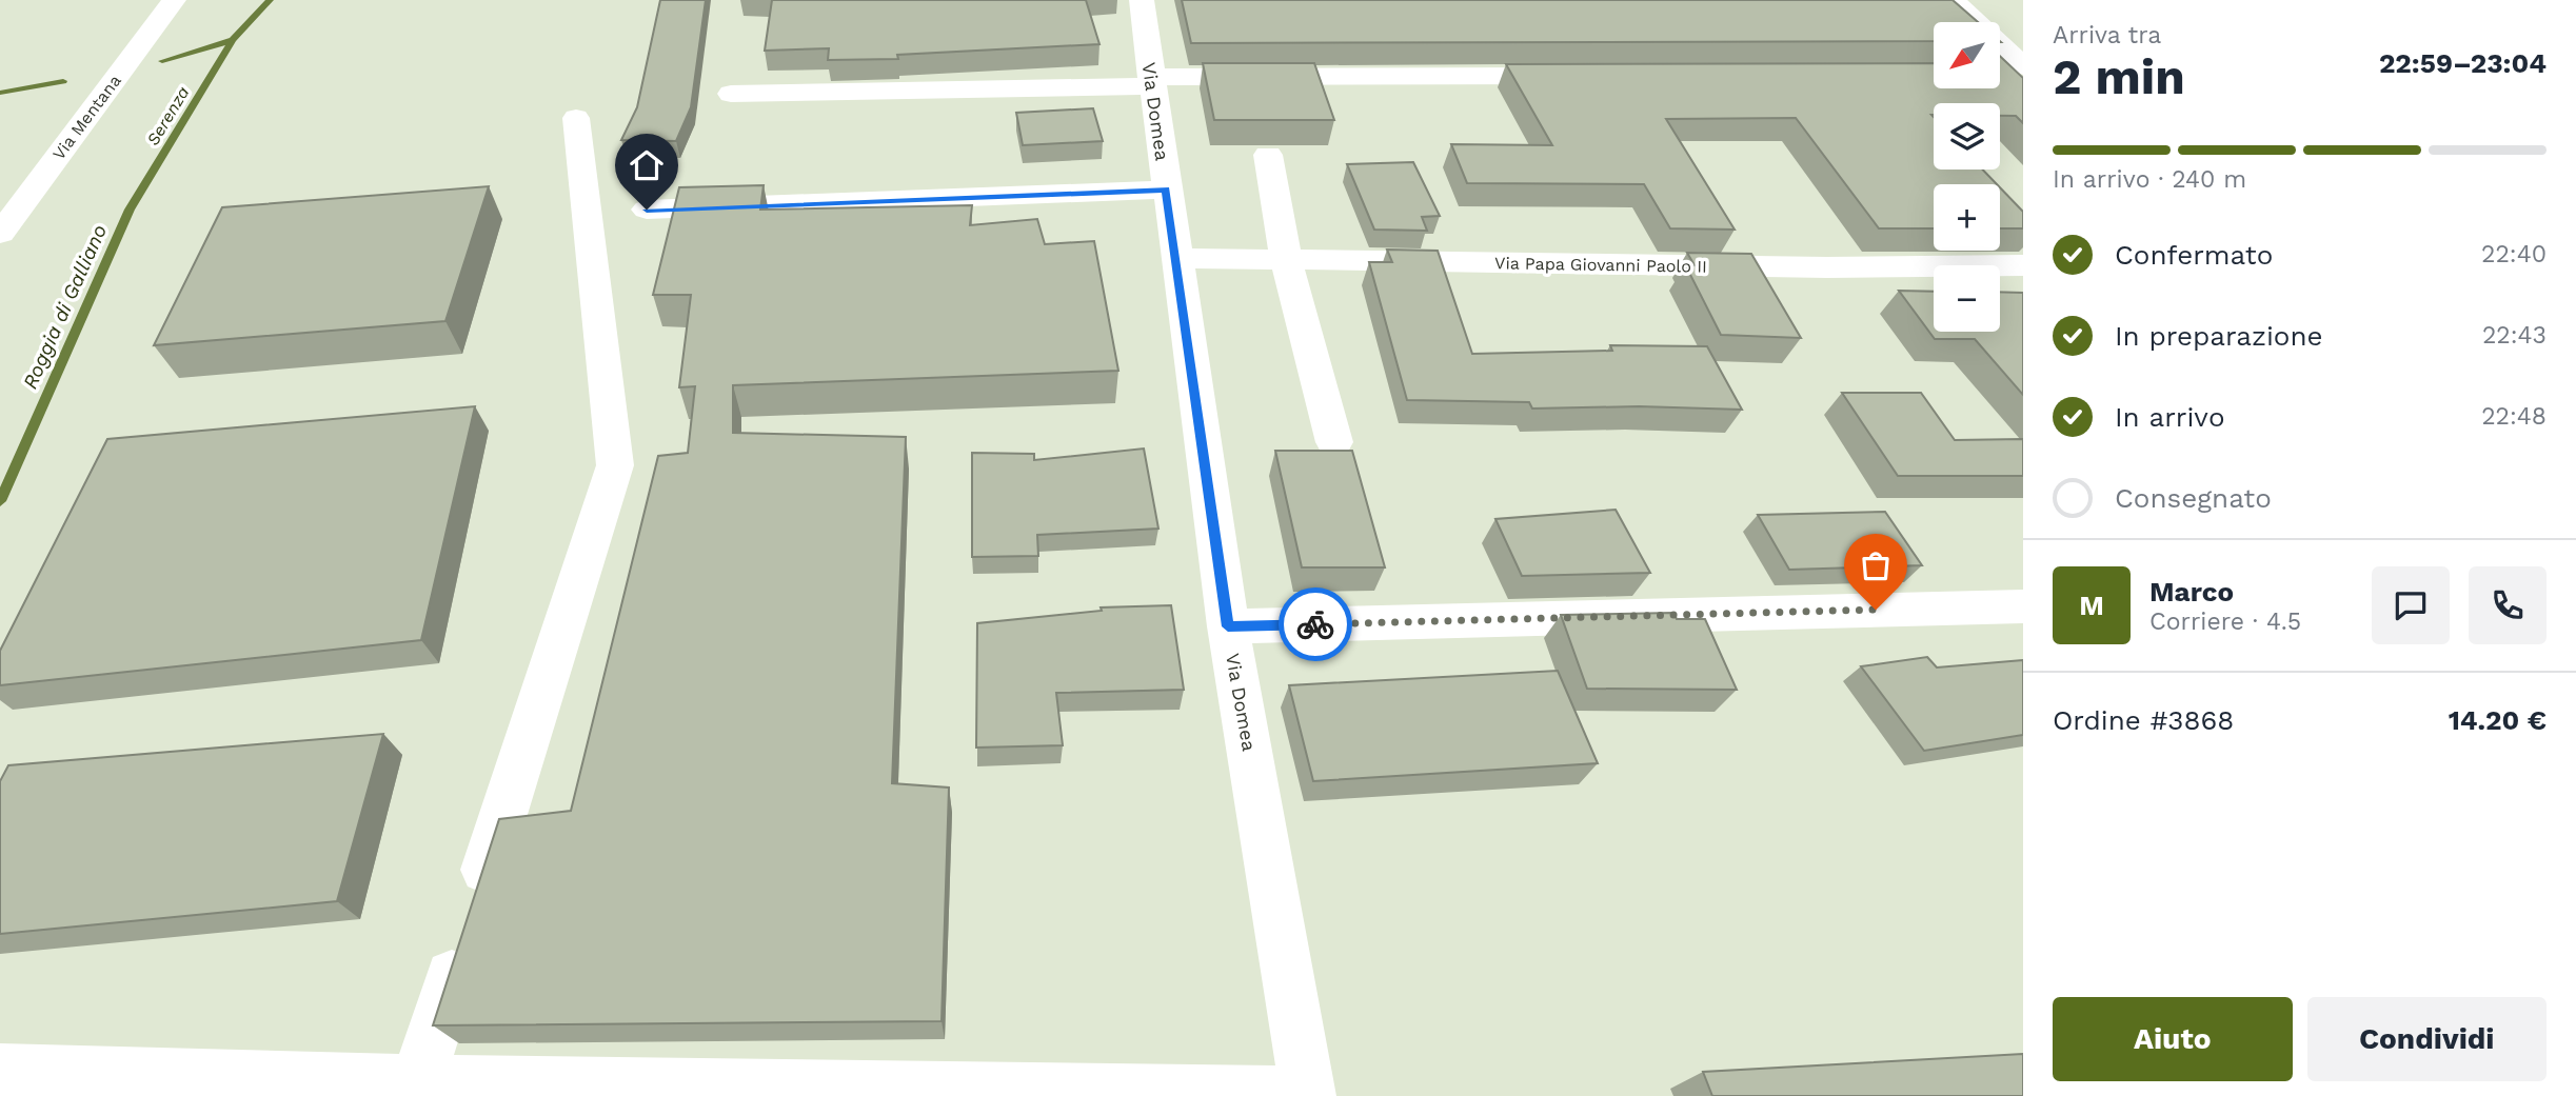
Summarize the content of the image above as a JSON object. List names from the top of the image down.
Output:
{
  "streets": {
    "street": ["Via Domea", "Via Mentana", "Via Papa Giovanni Paolo II"]
  },
  "crossings": [
    ["Via Domea", "Via Papa Giovanni Paolo II"]
  ],
  "water": ["Serenza", "Roggia di Galliano"],
  "north": "bottom left",
  "page": {
    "heading": ["2 min", "Arriva tra", "22:59–23:04"],
    "panel": [
      "Marco",
      "Corriere · 4.5",
      "Ordine #3868",
      "14.20 €"
    ],
    "map_buttons": ["+", "−"],
    "bar": "In arrivo · 240 m",
    "list": [
      ["Confermato", "22:40"],
      ["In preparazione", "22:43"],
      ["In arrivo", "22:48"],
      "Consegnato"
    ],
    "round": "M",
    "buttons": ["Aiuto", "Condividi"]
  }
}
